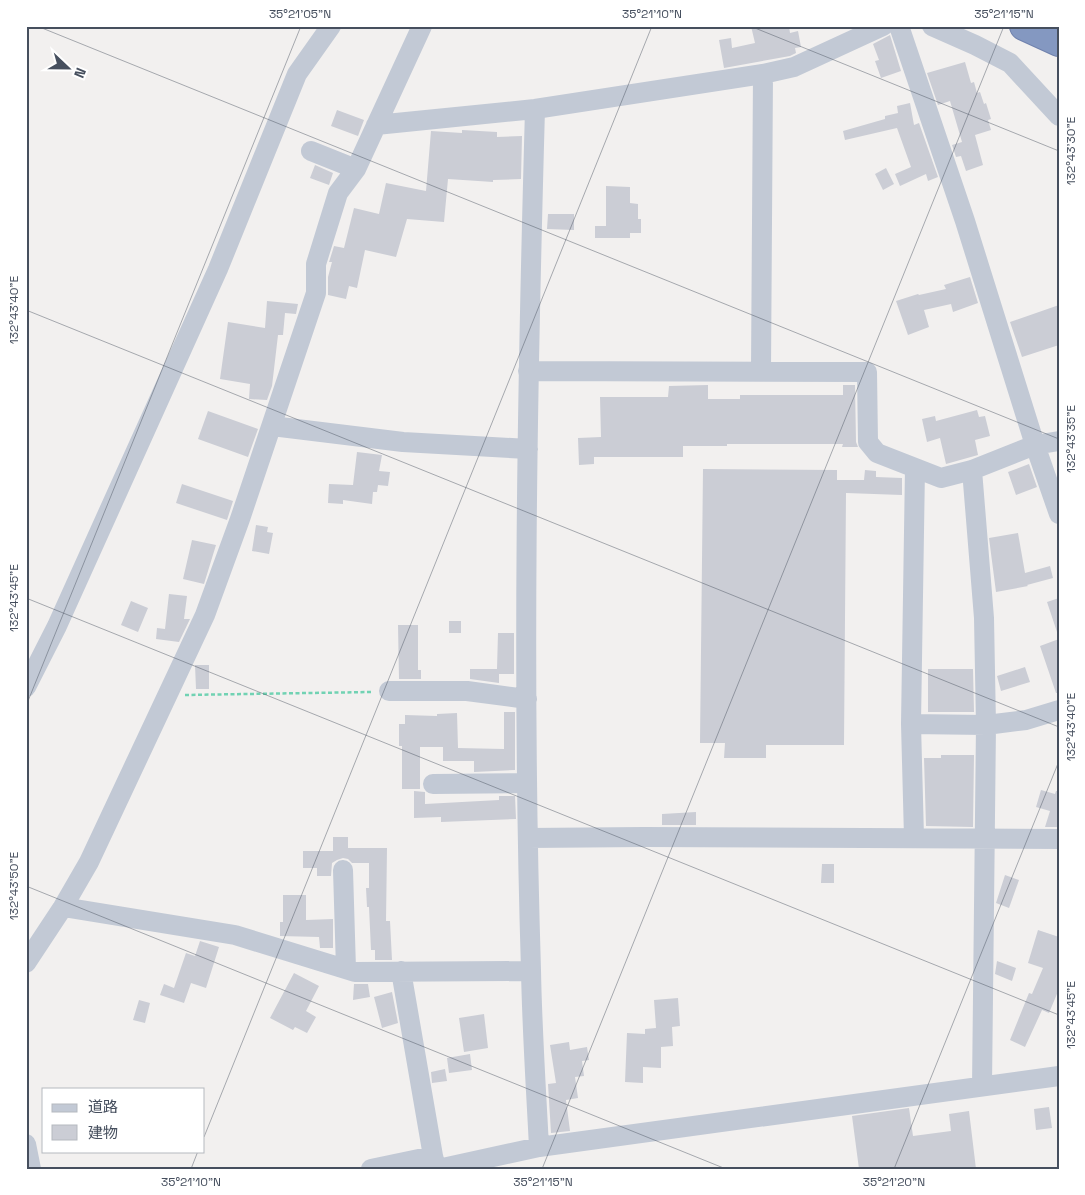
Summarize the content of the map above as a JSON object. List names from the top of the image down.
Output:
{
  "legend": ["道路", "建物"],
  "north": "right",
  "coordinates": [
    "35°21'05\"N",
    "35°21'10\"N",
    "35°21'15\"N",
    "132°43'30\"E",
    "132°43'40\"E",
    "132°43'35\"E",
    "132°43'45\"E",
    "132°43'50\"E",
    "35°21'20\"N"
  ]
}
